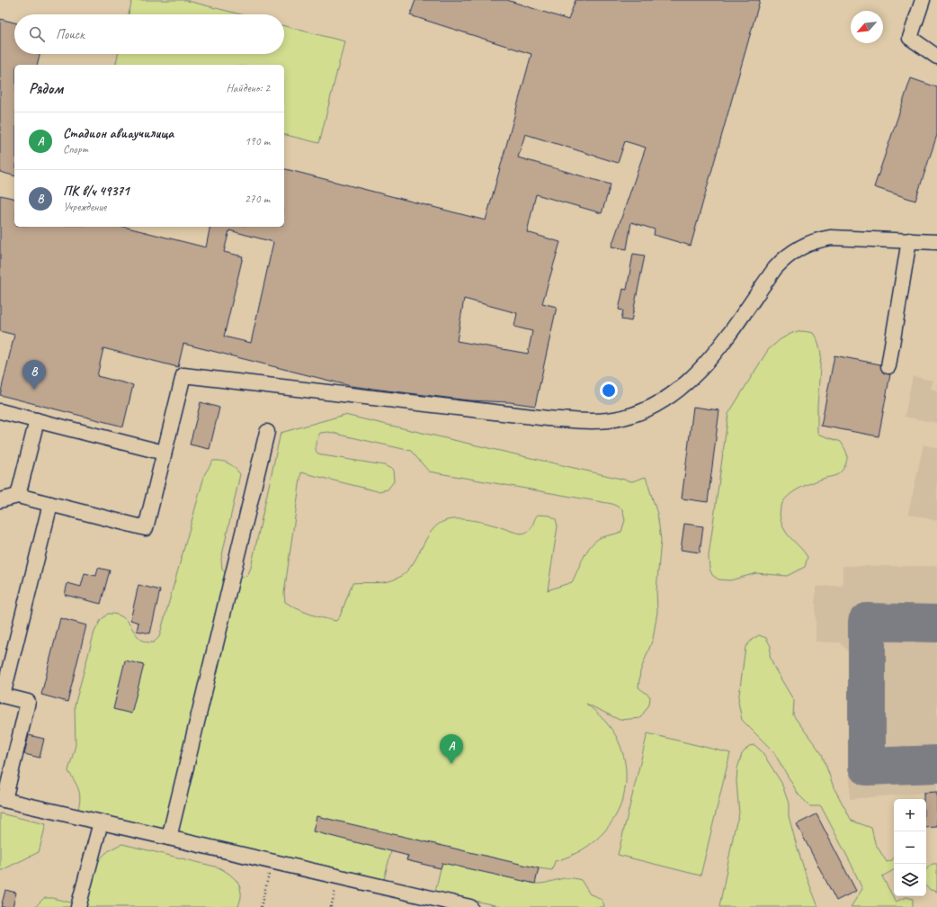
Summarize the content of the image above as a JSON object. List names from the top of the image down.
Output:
{
  "north": "bottom left",
  "page": {
    "search": "Поиск",
    "heading": ["Рядом", "Найдено: 2"],
    "list": [
      {
        "mark": "A",
        "name": "Стадион авиаучилища",
        "note": "Спорт",
        "value": "190 m"
      },
      {
        "mark": "B",
        "name": "ПК в/ч 49371",
        "note": "Учреждение",
        "value": "270 m"
      }
    ],
    "pins": ["B", "A"],
    "map_buttons": ["+", "−"]
  }
}
